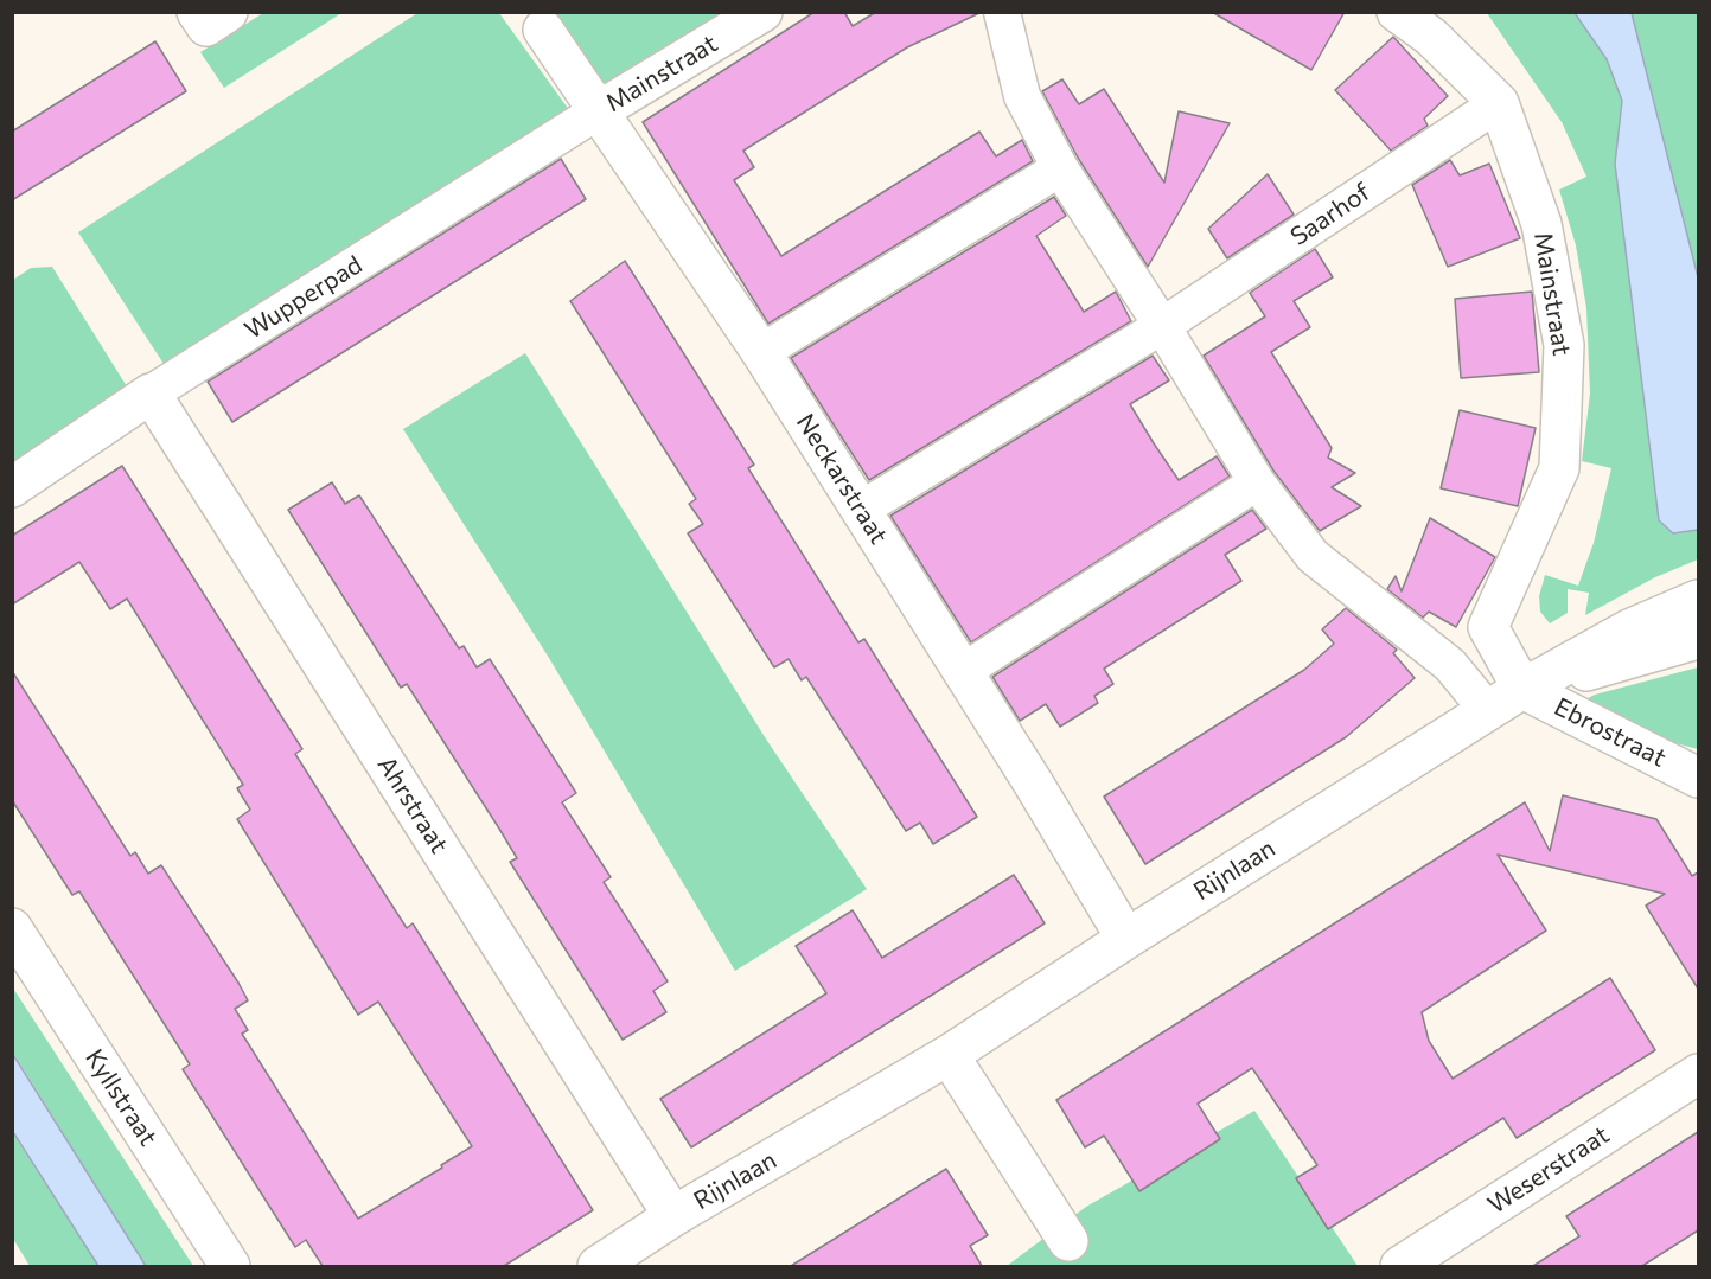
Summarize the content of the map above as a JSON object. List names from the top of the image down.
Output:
{
  "streets": {
    "street": [
      "Mainstraat",
      "Saarhof",
      "Wupperpad",
      "Neckarstraat",
      "Ebrostraat",
      "Ahrstraat",
      "Rijnlaan",
      "Kyllstraat",
      "Weserstraat"
    ]
  },
  "crossings": [
    ["Mainstraat", "Saarhof"],
    ["Mainstraat", "Wupperpad"],
    ["Mainstraat", "Neckarstraat"],
    ["Mainstraat", "Ebrostraat"],
    ["Mainstraat", "Rijnlaan"],
    ["Saarhof", "Neckarstraat"],
    ["Wupperpad", "Neckarstraat"],
    ["Wupperpad", "Ahrstraat"],
    ["Neckarstraat", "Rijnlaan"],
    ["Ebrostraat", "Rijnlaan"],
    ["Ahrstraat", "Rijnlaan"]
  ]
}
